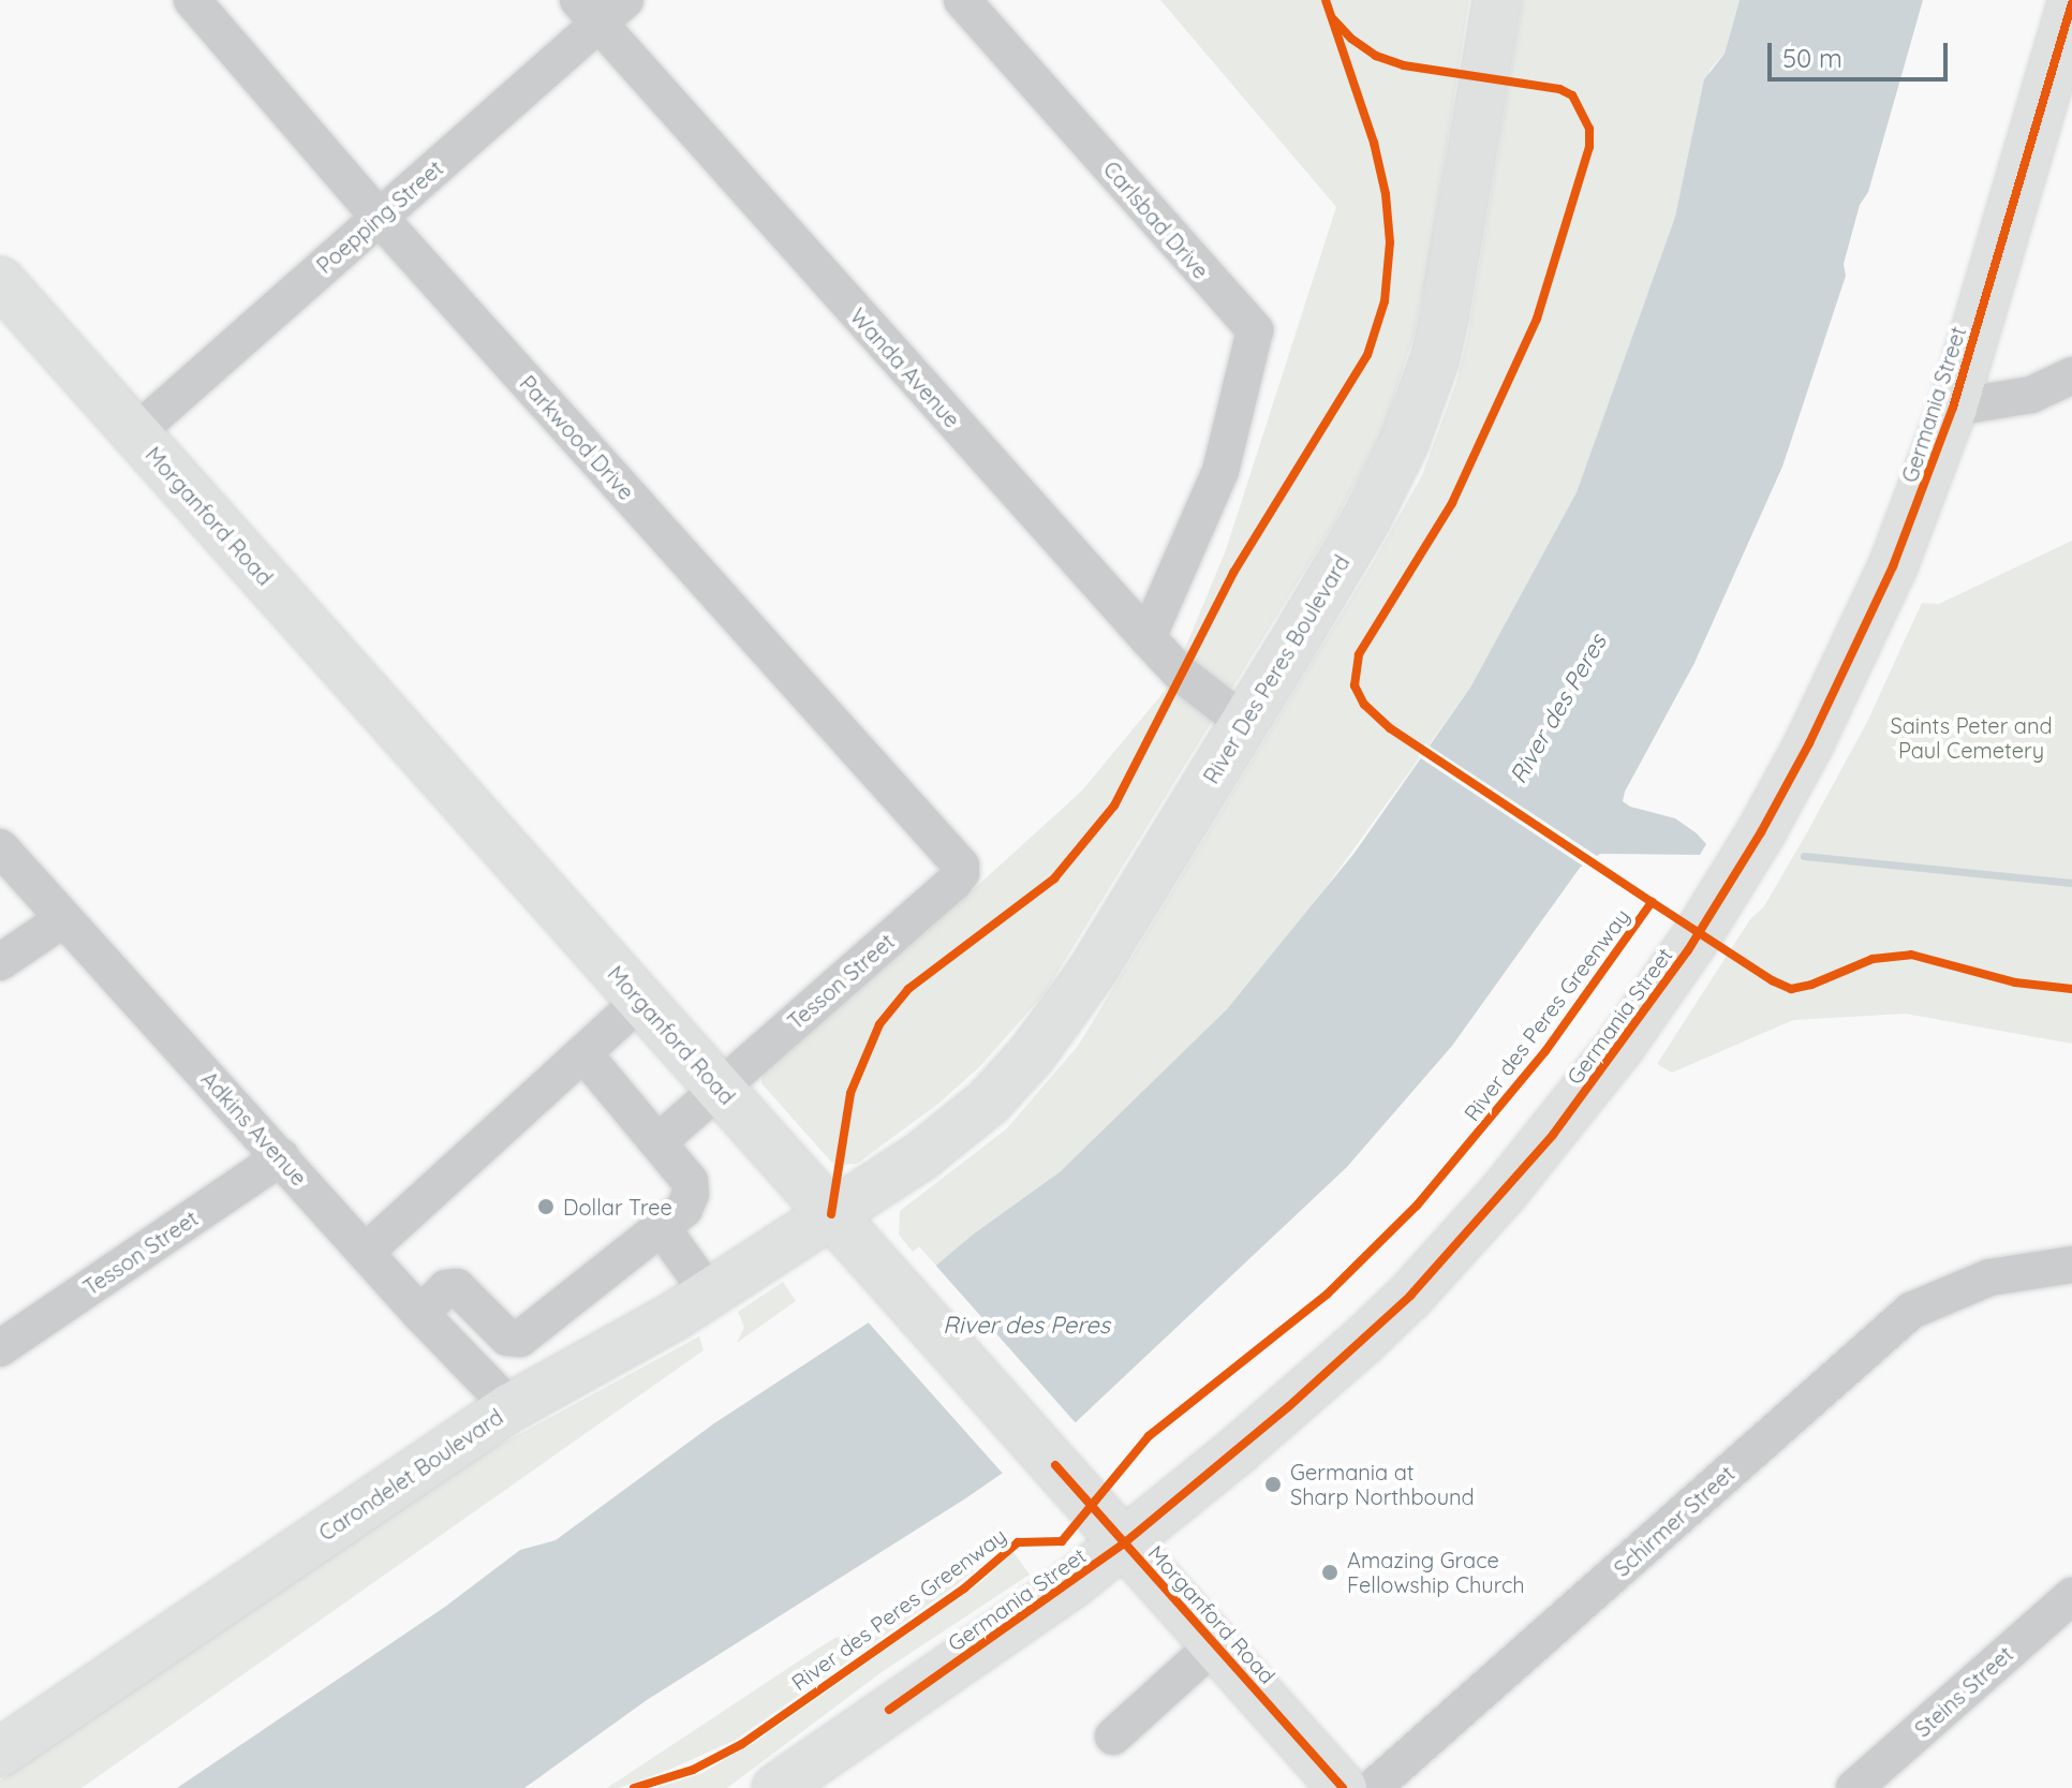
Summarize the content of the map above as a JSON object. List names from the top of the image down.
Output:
{
  "streets": {
    "main road": [
      "Germania Street",
      "Morganford Road",
      "River Des Peres Boulevard",
      "Carondelet Boulevard"
    ],
    "street": [
      "Poepping Street",
      "Carlsbad Drive",
      "Wanda Avenue",
      "Parkwood Drive",
      "Tesson Street",
      "Adkins Avenue",
      "Schirmer Street",
      "Steins Street"
    ],
    "cycle path": ["River des Peres Greenway"]
  },
  "crossings": [
    ["Poepping Street", "Wanda Avenue"],
    ["Poepping Street", "Parkwood Drive"],
    ["Poepping Street", "Morganford Road"],
    ["Carlsbad Drive", "Wanda Avenue"],
    ["Wanda Avenue", "River Des Peres Boulevard"],
    ["Germania Street", "Morganford Road"],
    ["Parkwood Drive", "Tesson Street"],
    ["Morganford Road", "River Des Peres Boulevard"],
    ["Morganford Road", "Tesson Street"],
    ["Morganford Road", "Carondelet Boulevard"],
    ["River Des Peres Boulevard", "Carondelet Boulevard"],
    ["Tesson Street", "Adkins Avenue"],
    ["Adkins Avenue", "Carondelet Boulevard"]
  ],
  "water": ["River des Peres"],
  "parks": ["Saints Peter and Paul Cemetery"],
  "places": ["Dollar Tree", "Germania at Sharp Northbound", "Amazing Grace Fellowship Church"],
  "scale_bar": "50 m"
}
